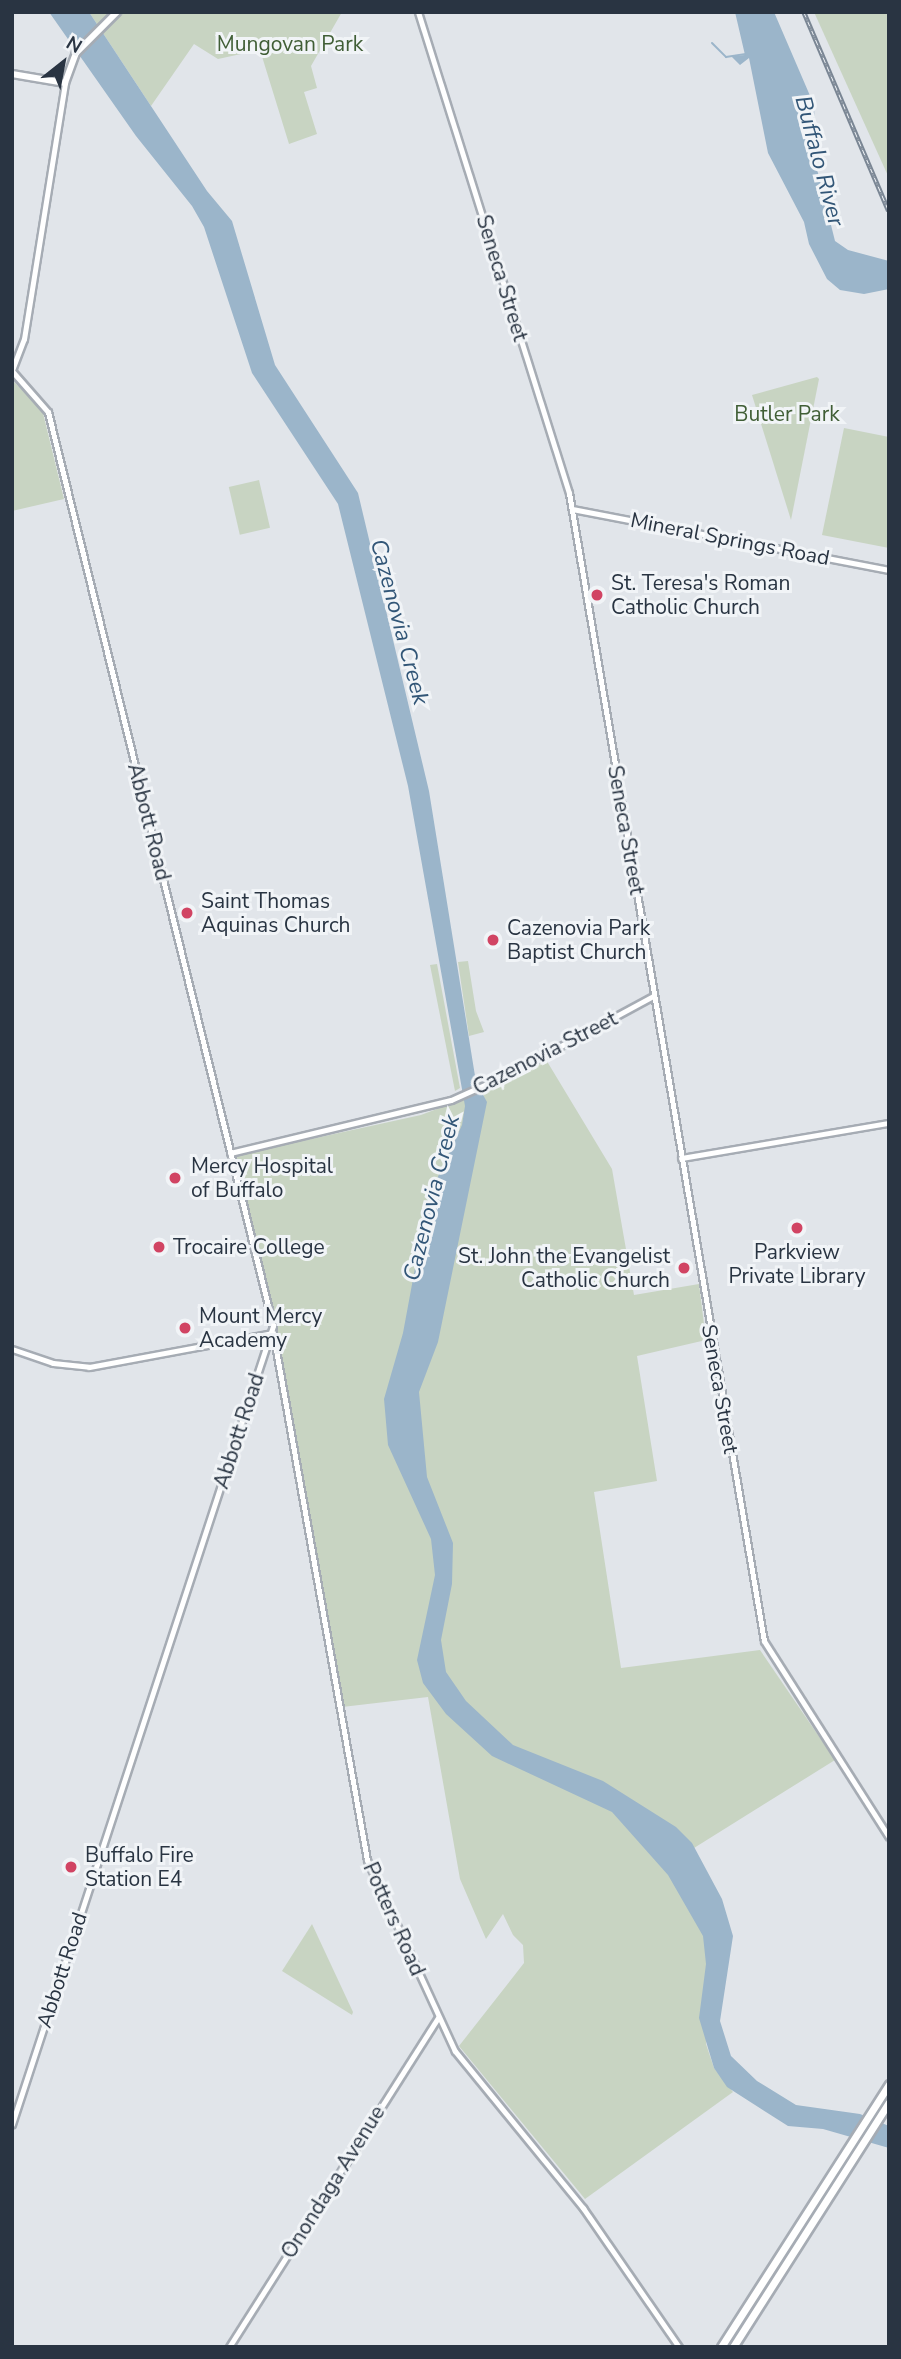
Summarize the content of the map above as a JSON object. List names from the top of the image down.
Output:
{
  "streets": {
    "street": [
      "Seneca Street",
      "Mineral Springs Road",
      "Abbott Road",
      "Cazenovia Street",
      "Potters Road",
      "Onondaga Avenue"
    ]
  },
  "crossings": [
    ["Seneca Street", "Mineral Springs Road"],
    ["Seneca Street", "Cazenovia Street"],
    ["Abbott Road", "Cazenovia Street"],
    ["Abbott Road", "Potters Road"],
    ["Potters Road", "Onondaga Avenue"]
  ],
  "water": ["Buffalo River", "Cazenovia Creek"],
  "parks": ["Mungovan Park", "Butler Park"],
  "places": [
    "St. Teresa's Roman Catholic Church",
    "Saint Thomas Aquinas Church",
    "Cazenovia Park Baptist Church",
    "Mercy Hospital of Buffalo",
    "Parkview Private Library",
    "Trocaire College",
    "St. John the Evangelist Catholic Church",
    "Mount Mercy Academy",
    "Buffalo Fire Station E4"
  ],
  "north": "top right"
}
